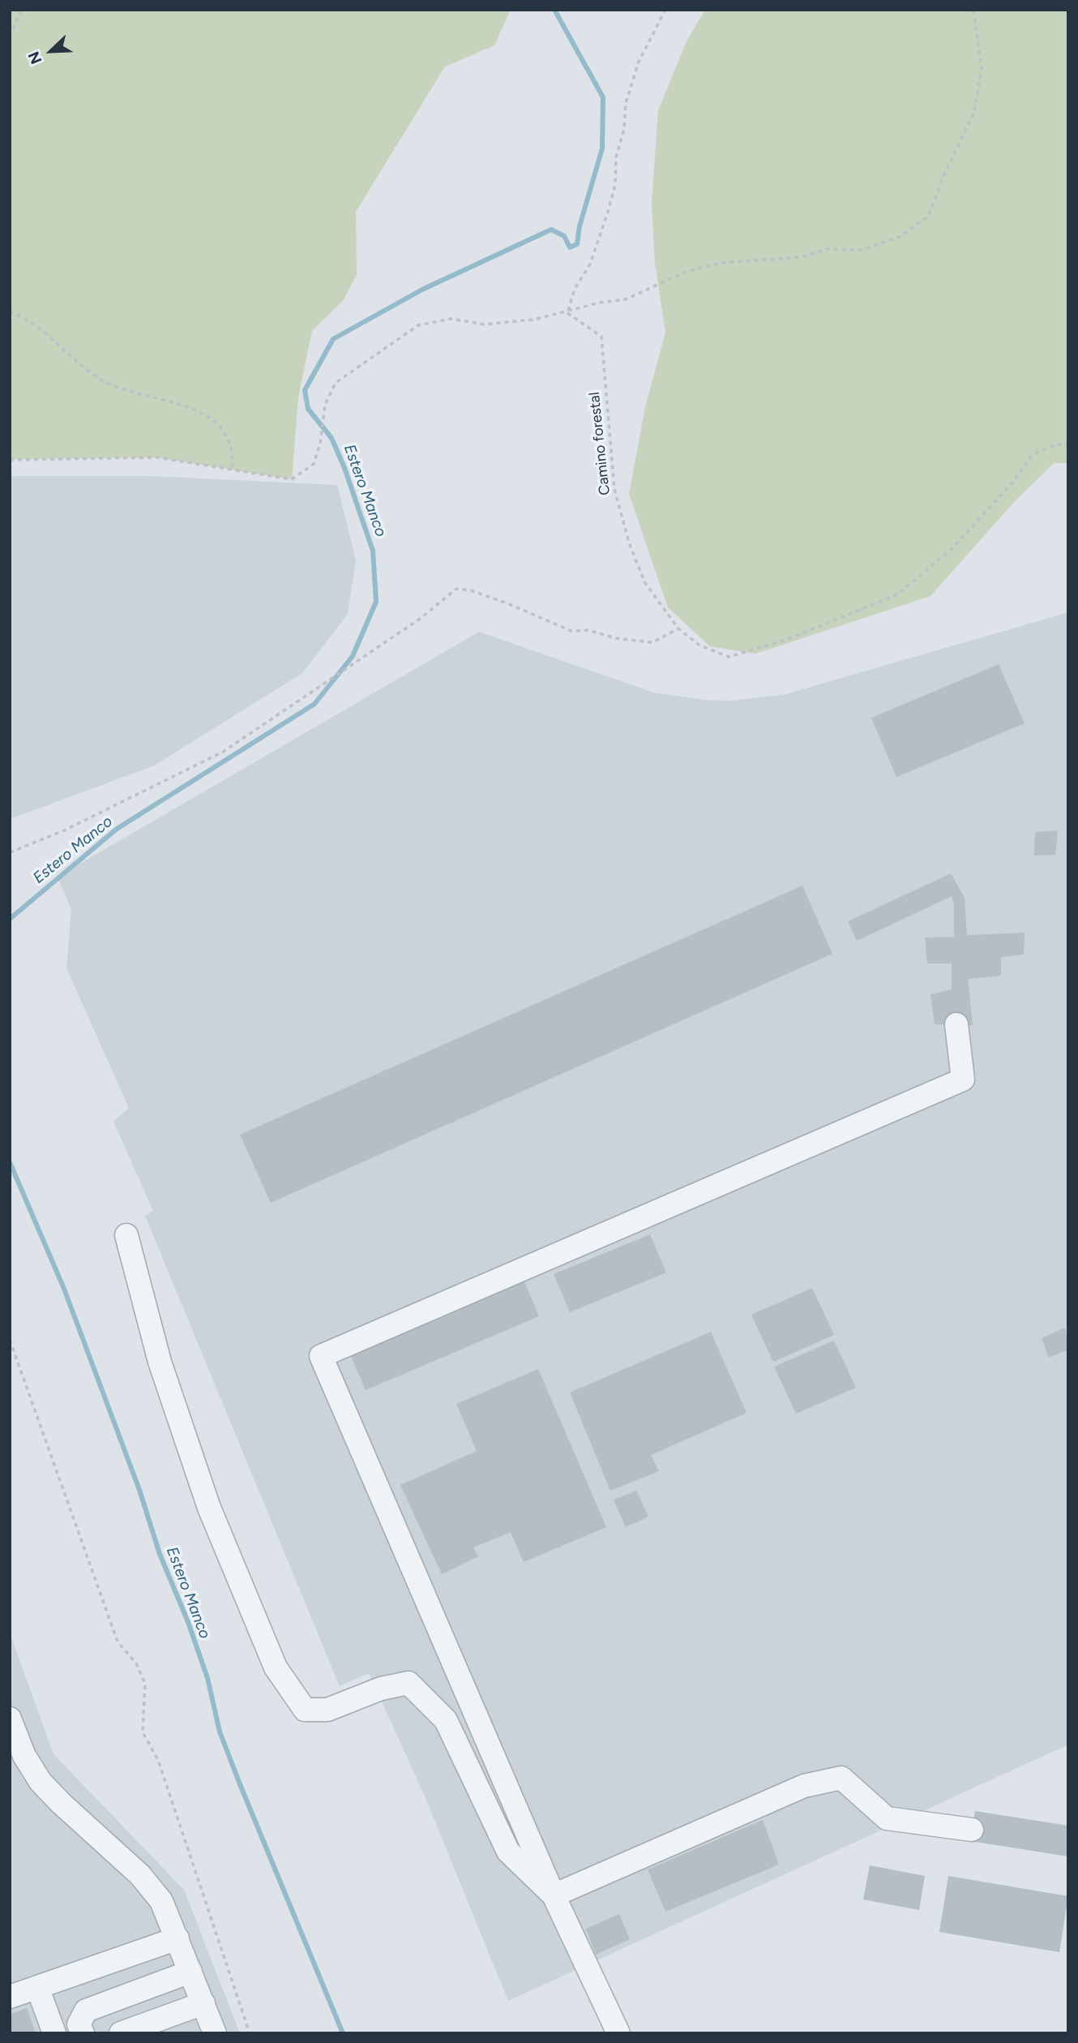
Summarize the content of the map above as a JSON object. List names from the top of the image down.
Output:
{
  "streets": {
    "path": ["Camino forestal"]
  },
  "water": ["Estero Manco"],
  "north": "bottom left"
}
